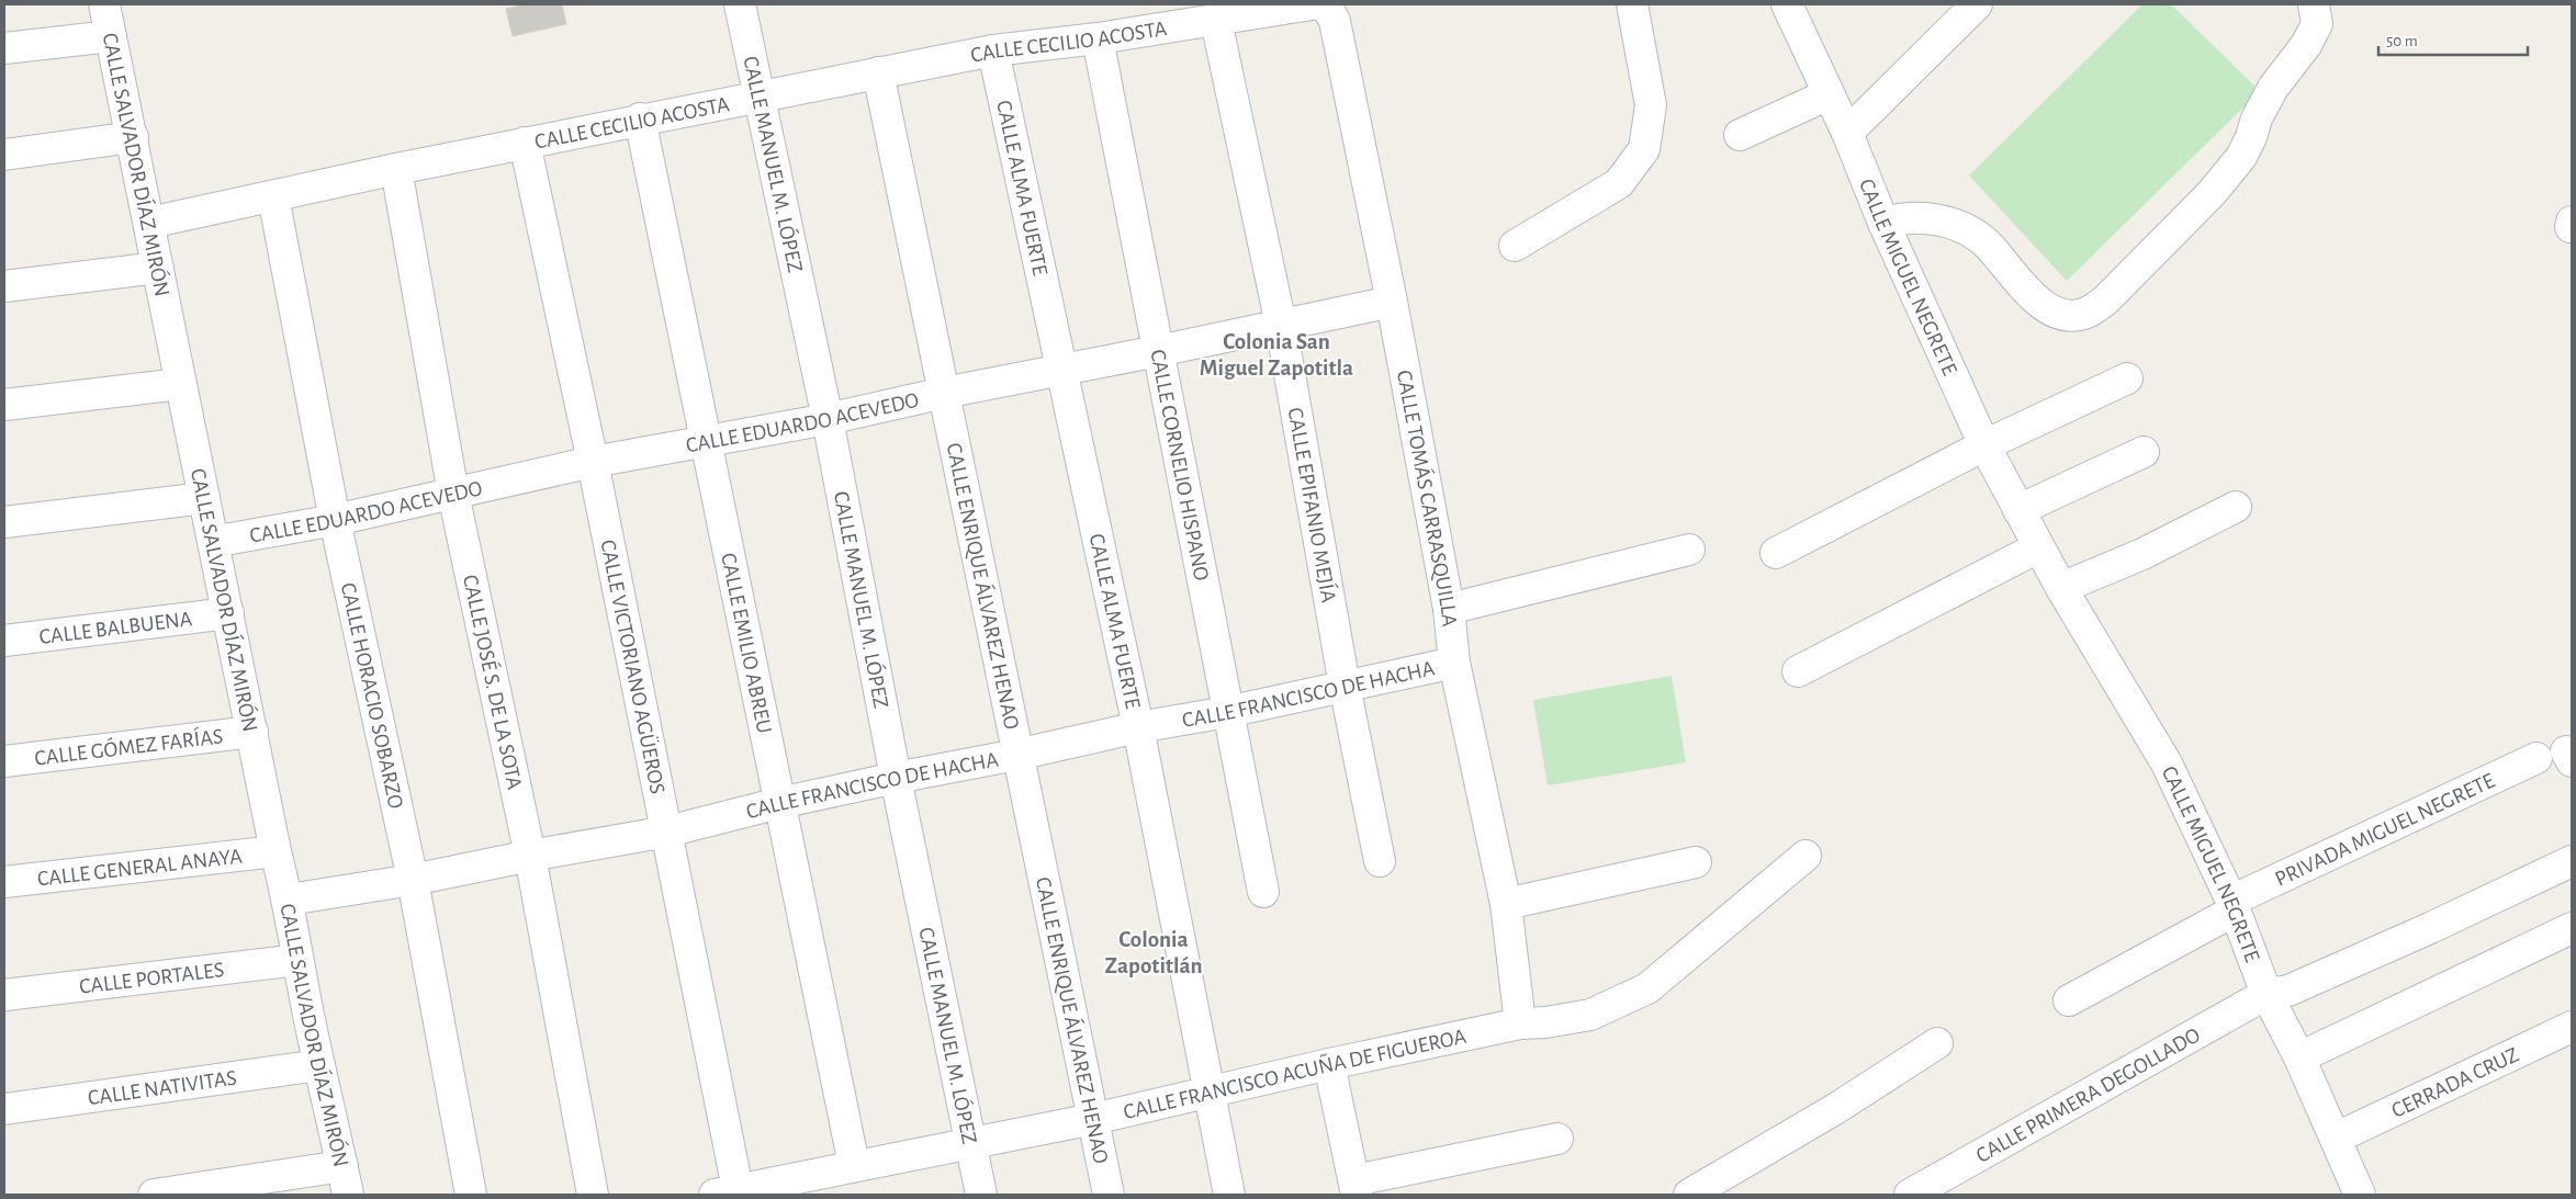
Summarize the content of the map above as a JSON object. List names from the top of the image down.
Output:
{
  "streets": {
    "street": [
      "CALLE CECILIO ACOSTA",
      "CALLE MANUEL M. LÓPEZ",
      "CALLE SALVADOR DÍAZ MIRÓN",
      "CALLE ALMA FUERTE",
      "CALLE MIGUEL NEGRETE",
      "CALLE EDUARDO ACEVEDO",
      "CALLE CORNELIO HISPANO",
      "CALLE TOMÁS CARRASQUILLA",
      "CALLE EPIFANIO MEJÍA",
      "CALLE ENRIQUE ÁLVAREZ HENAO",
      "CALLE BALBUENA",
      "CALLE EMILIO ABREU",
      "CALLE VICTORIANO AGÜEROS",
      "CALLE JOSÉ S. DE LA SOTA",
      "CALLE FRANCISCO DE HACHA",
      "CALLE HORACIO SOBARZO",
      "CALLE GÓMEZ FARÍAS",
      "PRIVADA MIGUEL NEGRETE",
      "CALLE GENERAL ANAYA",
      "CALLE PORTALES",
      "CALLE FRANCISCO ACUÑA DE FIGUEROA",
      "CERRADA CRUZ",
      "CALLE NATIVITAS",
      "CALLE PRIMERA DEGOLLADO"
    ]
  },
  "crossings": [
    ["CALLE CECILIO ACOSTA", "CALLE MANUEL M. LÓPEZ"],
    ["CALLE CECILIO ACOSTA", "CALLE SALVADOR DÍAZ MIRÓN"],
    ["CALLE CECILIO ACOSTA", "CALLE ALMA FUERTE"],
    ["CALLE CECILIO ACOSTA", "CALLE CORNELIO HISPANO"],
    ["CALLE CECILIO ACOSTA", "CALLE TOMÁS CARRASQUILLA"],
    ["CALLE CECILIO ACOSTA", "CALLE EPIFANIO MEJÍA"],
    ["CALLE CECILIO ACOSTA", "CALLE ENRIQUE ÁLVAREZ HENAO"],
    ["CALLE CECILIO ACOSTA", "CALLE EMILIO ABREU"],
    ["CALLE CECILIO ACOSTA", "CALLE VICTORIANO AGÜEROS"],
    ["CALLE CECILIO ACOSTA", "CALLE JOSÉ S. DE LA SOTA"],
    ["CALLE CECILIO ACOSTA", "CALLE HORACIO SOBARZO"],
    ["CALLE MANUEL M. LÓPEZ", "CALLE EDUARDO ACEVEDO"],
    ["CALLE MANUEL M. LÓPEZ", "CALLE FRANCISCO DE HACHA"],
    ["CALLE MANUEL M. LÓPEZ", "CALLE FRANCISCO ACUÑA DE FIGUEROA"],
    ["CALLE SALVADOR DÍAZ MIRÓN", "CALLE EDUARDO ACEVEDO"],
    ["CALLE SALVADOR DÍAZ MIRÓN", "CALLE BALBUENA"],
    ["CALLE SALVADOR DÍAZ MIRÓN", "CALLE FRANCISCO DE HACHA"],
    ["CALLE SALVADOR DÍAZ MIRÓN", "CALLE GÓMEZ FARÍAS"],
    ["CALLE SALVADOR DÍAZ MIRÓN", "CALLE GENERAL ANAYA"],
    ["CALLE SALVADOR DÍAZ MIRÓN", "CALLE PORTALES"],
    ["CALLE SALVADOR DÍAZ MIRÓN", "CALLE NATIVITAS"],
    ["CALLE ALMA FUERTE", "CALLE EDUARDO ACEVEDO"],
    ["CALLE ALMA FUERTE", "CALLE FRANCISCO DE HACHA"],
    ["CALLE ALMA FUERTE", "CALLE FRANCISCO ACUÑA DE FIGUEROA"],
    ["CALLE MIGUEL NEGRETE", "PRIVADA MIGUEL NEGRETE"],
    ["CALLE MIGUEL NEGRETE", "CERRADA CRUZ"],
    ["CALLE MIGUEL NEGRETE", "CALLE PRIMERA DEGOLLADO"],
    ["CALLE EDUARDO ACEVEDO", "CALLE CORNELIO HISPANO"],
    ["CALLE EDUARDO ACEVEDO", "CALLE TOMÁS CARRASQUILLA"],
    ["CALLE EDUARDO ACEVEDO", "CALLE EPIFANIO MEJÍA"],
    ["CALLE EDUARDO ACEVEDO", "CALLE ENRIQUE ÁLVAREZ HENAO"],
    ["CALLE EDUARDO ACEVEDO", "CALLE EMILIO ABREU"],
    ["CALLE EDUARDO ACEVEDO", "CALLE VICTORIANO AGÜEROS"],
    ["CALLE EDUARDO ACEVEDO", "CALLE JOSÉ S. DE LA SOTA"],
    ["CALLE EDUARDO ACEVEDO", "CALLE HORACIO SOBARZO"],
    ["CALLE CORNELIO HISPANO", "CALLE FRANCISCO DE HACHA"],
    ["CALLE TOMÁS CARRASQUILLA", "CALLE FRANCISCO DE HACHA"],
    ["CALLE TOMÁS CARRASQUILLA", "CALLE FRANCISCO ACUÑA DE FIGUEROA"],
    ["CALLE EPIFANIO MEJÍA", "CALLE FRANCISCO DE HACHA"],
    ["CALLE ENRIQUE ÁLVAREZ HENAO", "CALLE FRANCISCO DE HACHA"],
    ["CALLE ENRIQUE ÁLVAREZ HENAO", "CALLE FRANCISCO ACUÑA DE FIGUEROA"],
    ["CALLE EMILIO ABREU", "CALLE FRANCISCO DE HACHA"],
    ["CALLE EMILIO ABREU", "CALLE FRANCISCO ACUÑA DE FIGUEROA"],
    ["CALLE VICTORIANO AGÜEROS", "CALLE FRANCISCO DE HACHA"],
    ["CALLE VICTORIANO AGÜEROS", "CALLE FRANCISCO ACUÑA DE FIGUEROA"],
    ["CALLE JOSÉ S. DE LA SOTA", "CALLE FRANCISCO DE HACHA"],
    ["CALLE FRANCISCO DE HACHA", "CALLE HORACIO SOBARZO"]
  ],
  "districts": ["Colonia San Miguel Zapotitla", "Colonia Zapotitlán"],
  "scale_bar": "50 m"
}
